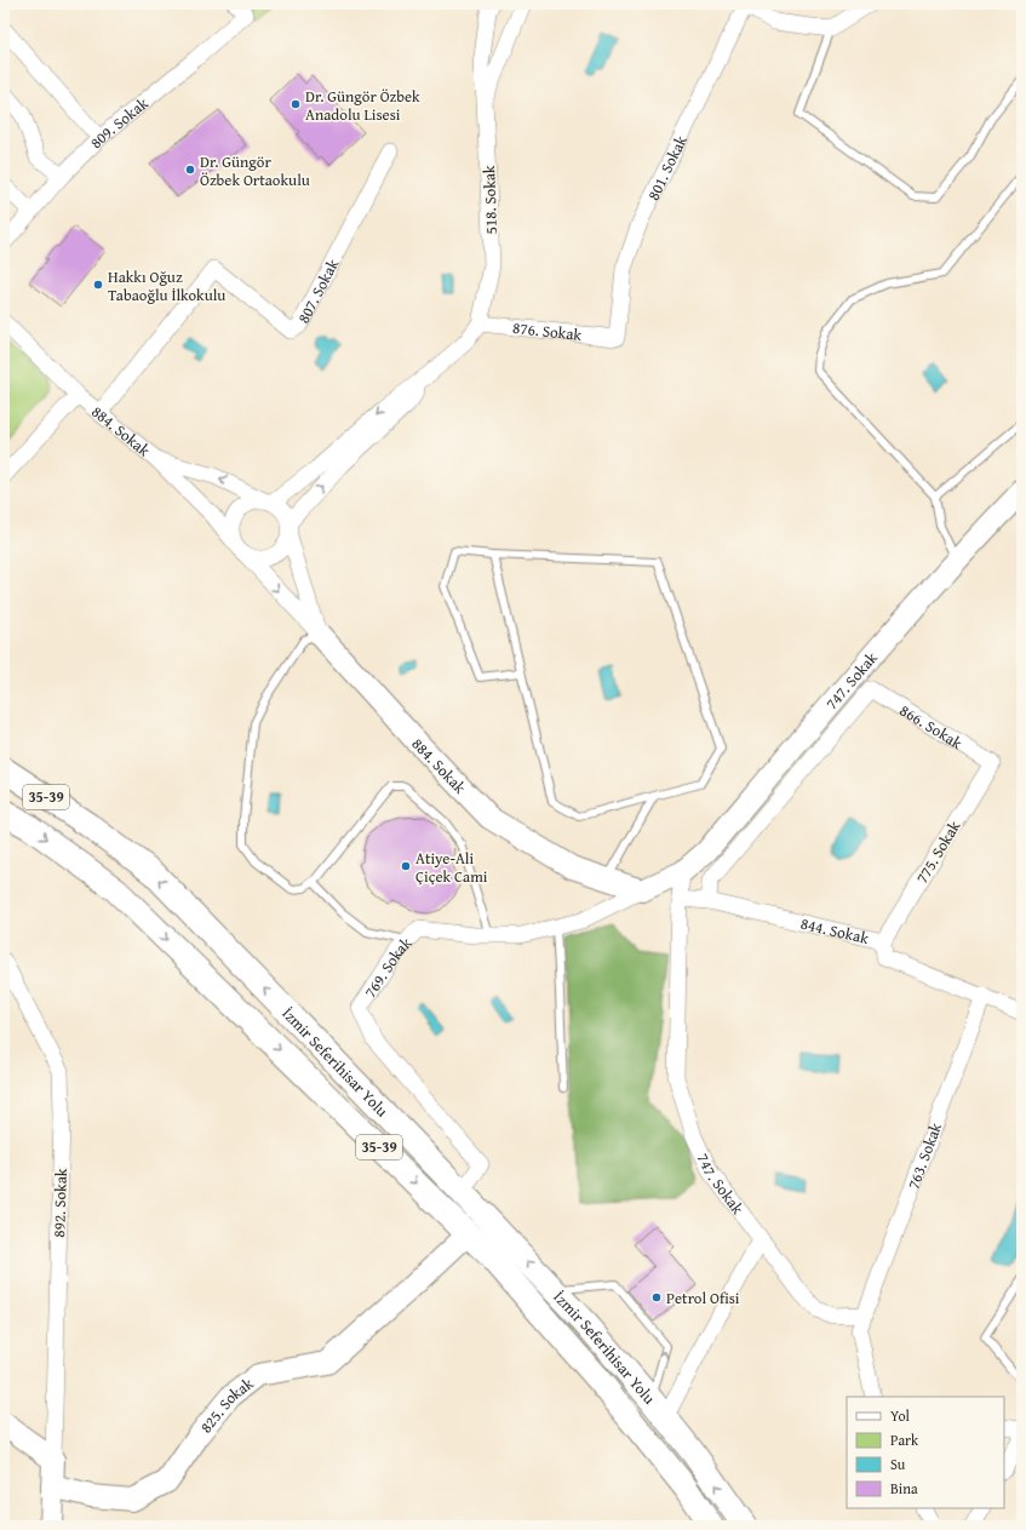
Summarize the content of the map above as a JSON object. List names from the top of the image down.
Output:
{
  "streets": {
    "main road": ["35-39", "İzmir Seferihisar Yolu"],
    "street": [
      "809. Sokak",
      "801. Sokak",
      "518. Sokak",
      "807. Sokak",
      "876. Sokak",
      "884. Sokak",
      "747. Sokak",
      "866. Sokak",
      "775. Sokak",
      "844. Sokak",
      "769. Sokak",
      "763. Sokak",
      "892. Sokak",
      "825. Sokak"
    ]
  },
  "crossings": [
    ["801. Sokak", "876. Sokak"],
    ["518. Sokak", "876. Sokak"],
    ["518. Sokak", "884. Sokak"],
    ["807. Sokak", "884. Sokak"],
    ["747. Sokak", "844. Sokak"],
    ["747. Sokak", "763. Sokak"],
    ["866. Sokak", "775. Sokak"],
    ["866. Sokak", "844. Sokak"],
    ["775. Sokak", "844. Sokak"],
    ["844. Sokak", "763. Sokak"],
    ["769. Sokak", "İzmir Seferihisar Yolu"],
    ["İzmir Seferihisar Yolu", "825. Sokak"]
  ],
  "places": [
    "Dr. Güngör Özbek Anadolu Lisesi",
    "Dr. Güngör Özbek Ortaokulu",
    "Hakkı Oğuz Tabaoğlu İlkokulu",
    "Atiye-Ali Çiçek Cami",
    "Petrol Ofisi"
  ],
  "legend": [
    "Yol",
    "Park",
    "Su",
    "Bina"
  ]
}
